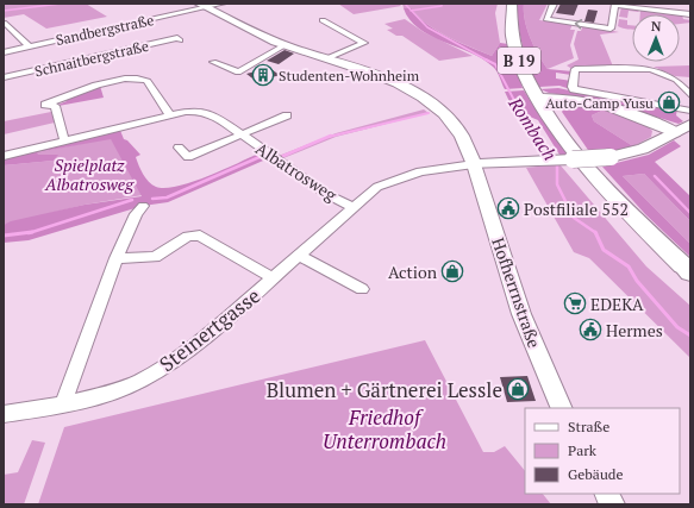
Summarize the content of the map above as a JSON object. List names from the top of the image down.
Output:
{
  "streets": {
    "main road": ["B 19", "Hofherrnstraße"],
    "street": [
      "Sandbergstraße",
      "Schnaitbergstraße",
      "Albatrosweg",
      "Steinertgasse"
    ]
  },
  "crossings": [
    ["Sandbergstraße", "Hofherrnstraße"],
    ["Albatrosweg", "Steinertgasse"],
    ["Hofherrnstraße", "Steinertgasse"]
  ],
  "water": ["Rombach"],
  "parks": ["Spielplatz Albatrosweg", "Friedhof Unterrombach"],
  "places": {
    "building": ["Studenten-Wohnheim"],
    "shop": ["Auto-Camp Yusu", "Action", "Blumen + Gärtnerei Lessle"],
    "public building": ["Postfiliale 552", "Hermes"],
    "supermarket": ["EDEKA"]
  },
  "legend": ["Straße", "Park", "Gebäude"],
  "north": "top"
}
